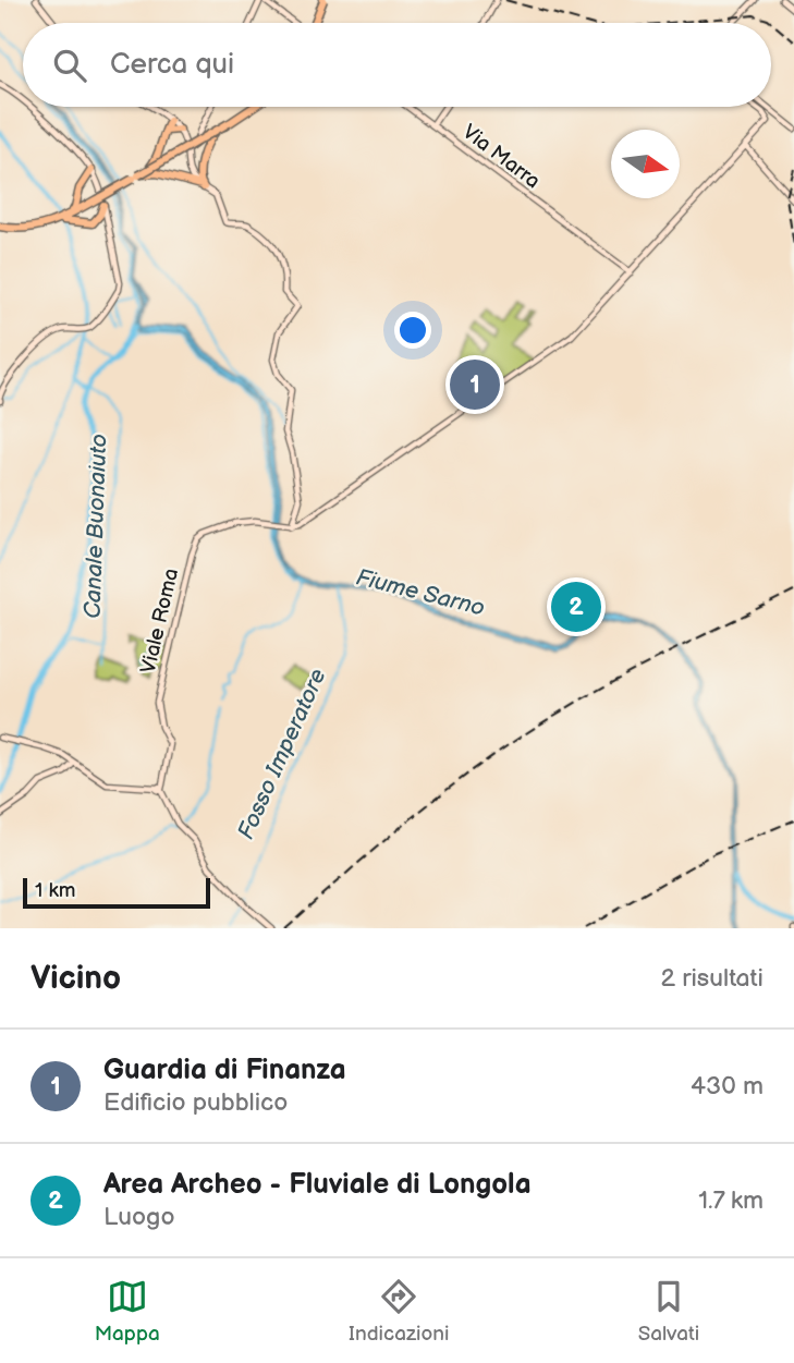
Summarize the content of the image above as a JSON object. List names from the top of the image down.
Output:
{
  "streets": {
    "street": ["Via Marra", "Viale Roma"]
  },
  "water": ["Canale Buonaiuto", "Fiume Sarno", "Fosso Imperatore"],
  "scale_bar": "1 km",
  "north": "right",
  "page": {
    "search": "Cerca qui",
    "pins": ["1", "2"],
    "scale": "1 km",
    "heading": ["Vicino", "2 risultati"],
    "list": [
      {
        "mark": "1",
        "name": "Guardia di Finanza",
        "note": "Edificio pubblico",
        "value": "430 m"
      },
      {
        "mark": "2",
        "name": "Area Archeo - Fluviale di Longola",
        "note": "Luogo",
        "value": "1.7 km"
      }
    ],
    "nav": ["Mappa", "Indicazioni", "Salvati"]
  }
}
